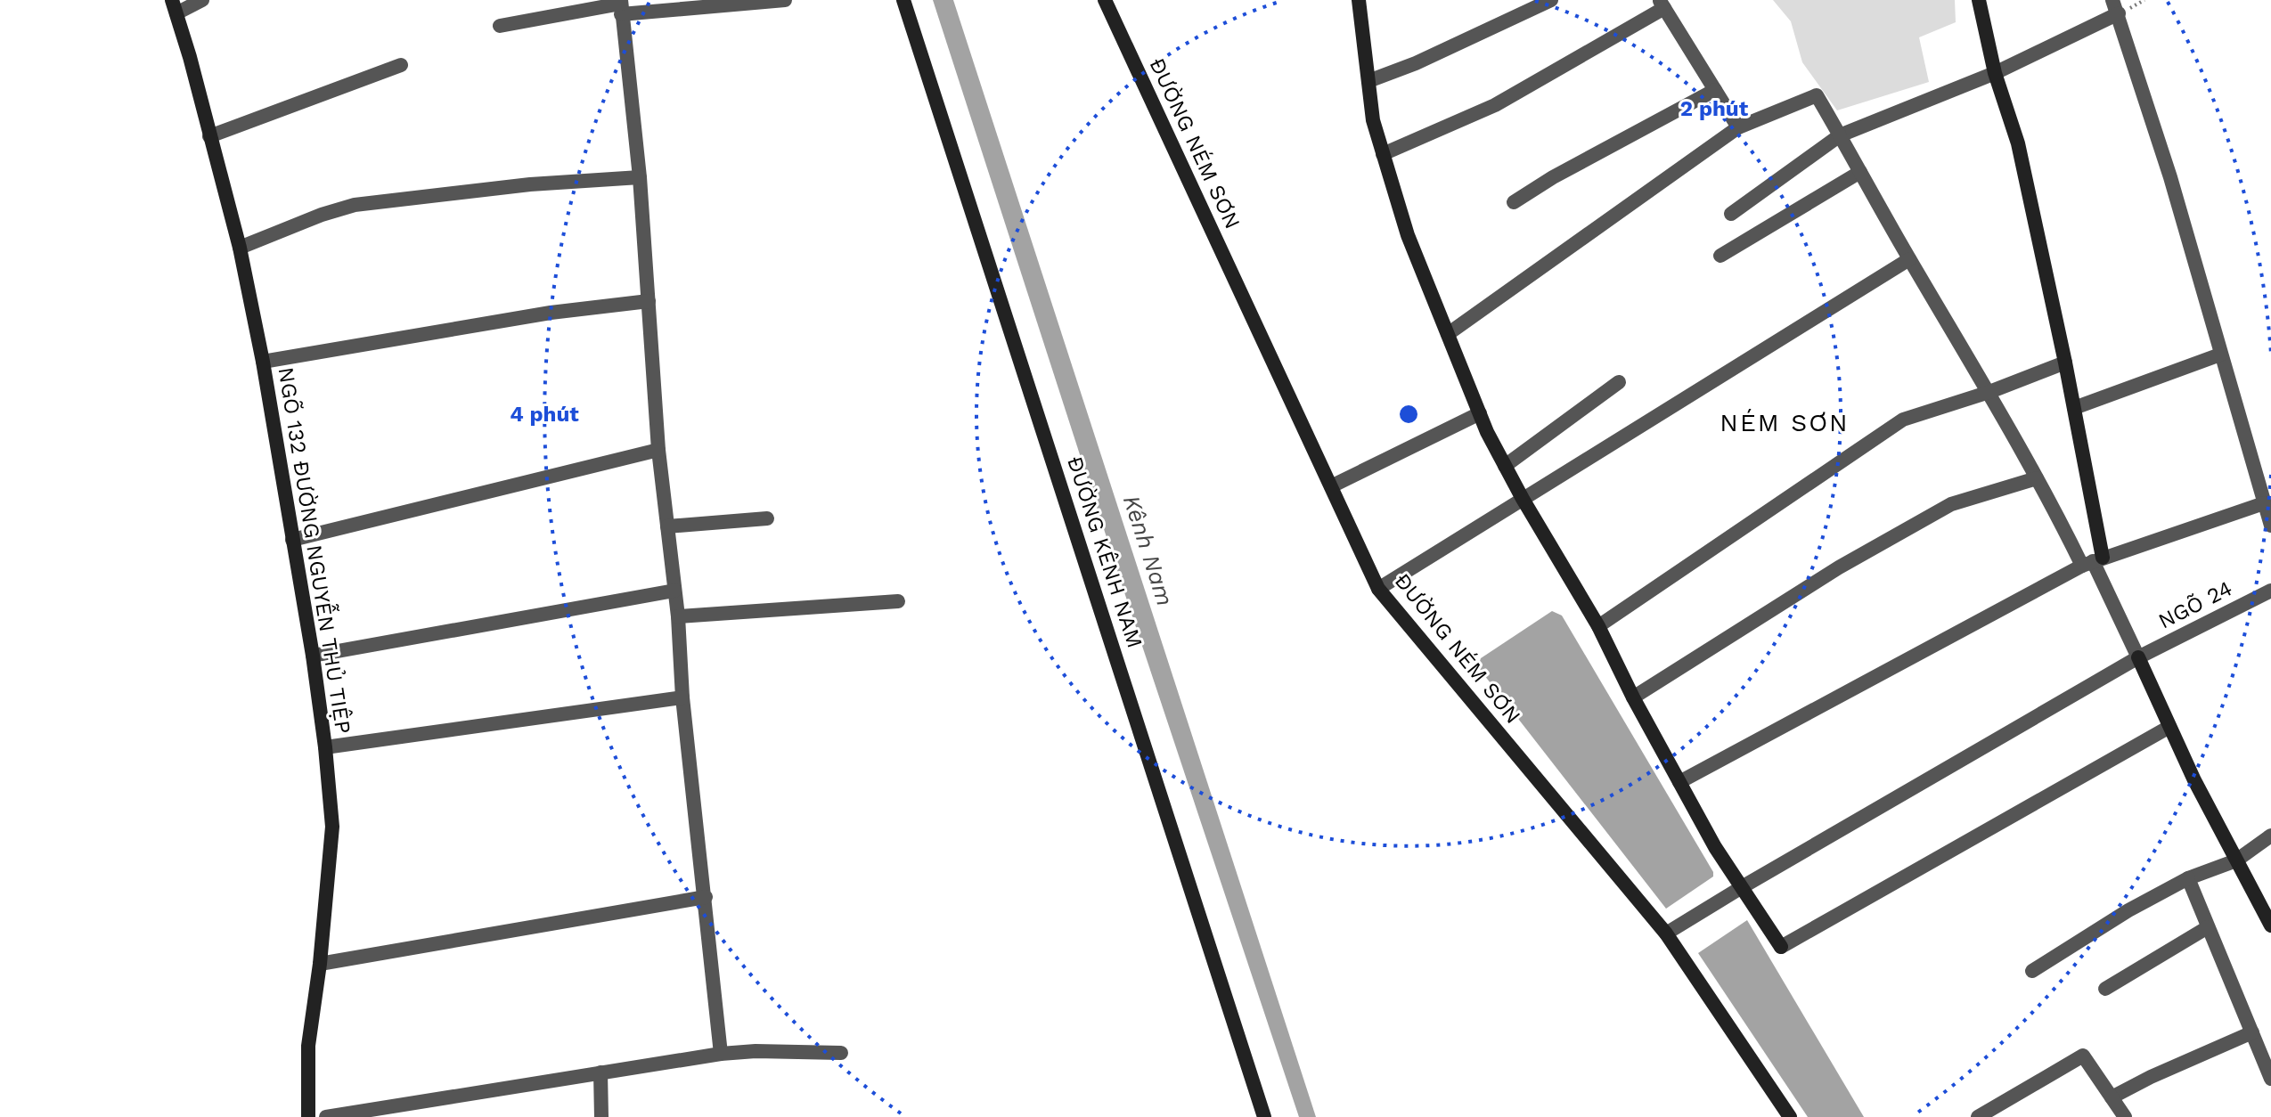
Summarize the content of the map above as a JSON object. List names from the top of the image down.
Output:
{
  "streets": {
    "street": [
      "ĐƯỜNG NÉM SƠN",
      "NGÕ 132 ĐƯỜNG NGUYỄN THỦ TIỆP",
      "ĐƯỜNG KÊNH NAM",
      "NGÕ 24"
    ]
  },
  "crossings": [
    ["ĐƯỜNG NÉM SƠN", "NGÕ 24"]
  ],
  "districts": ["NÉM SƠN"],
  "water": ["Kênh Nam"],
  "rings": ["2 phút", "4 phút"]
}
